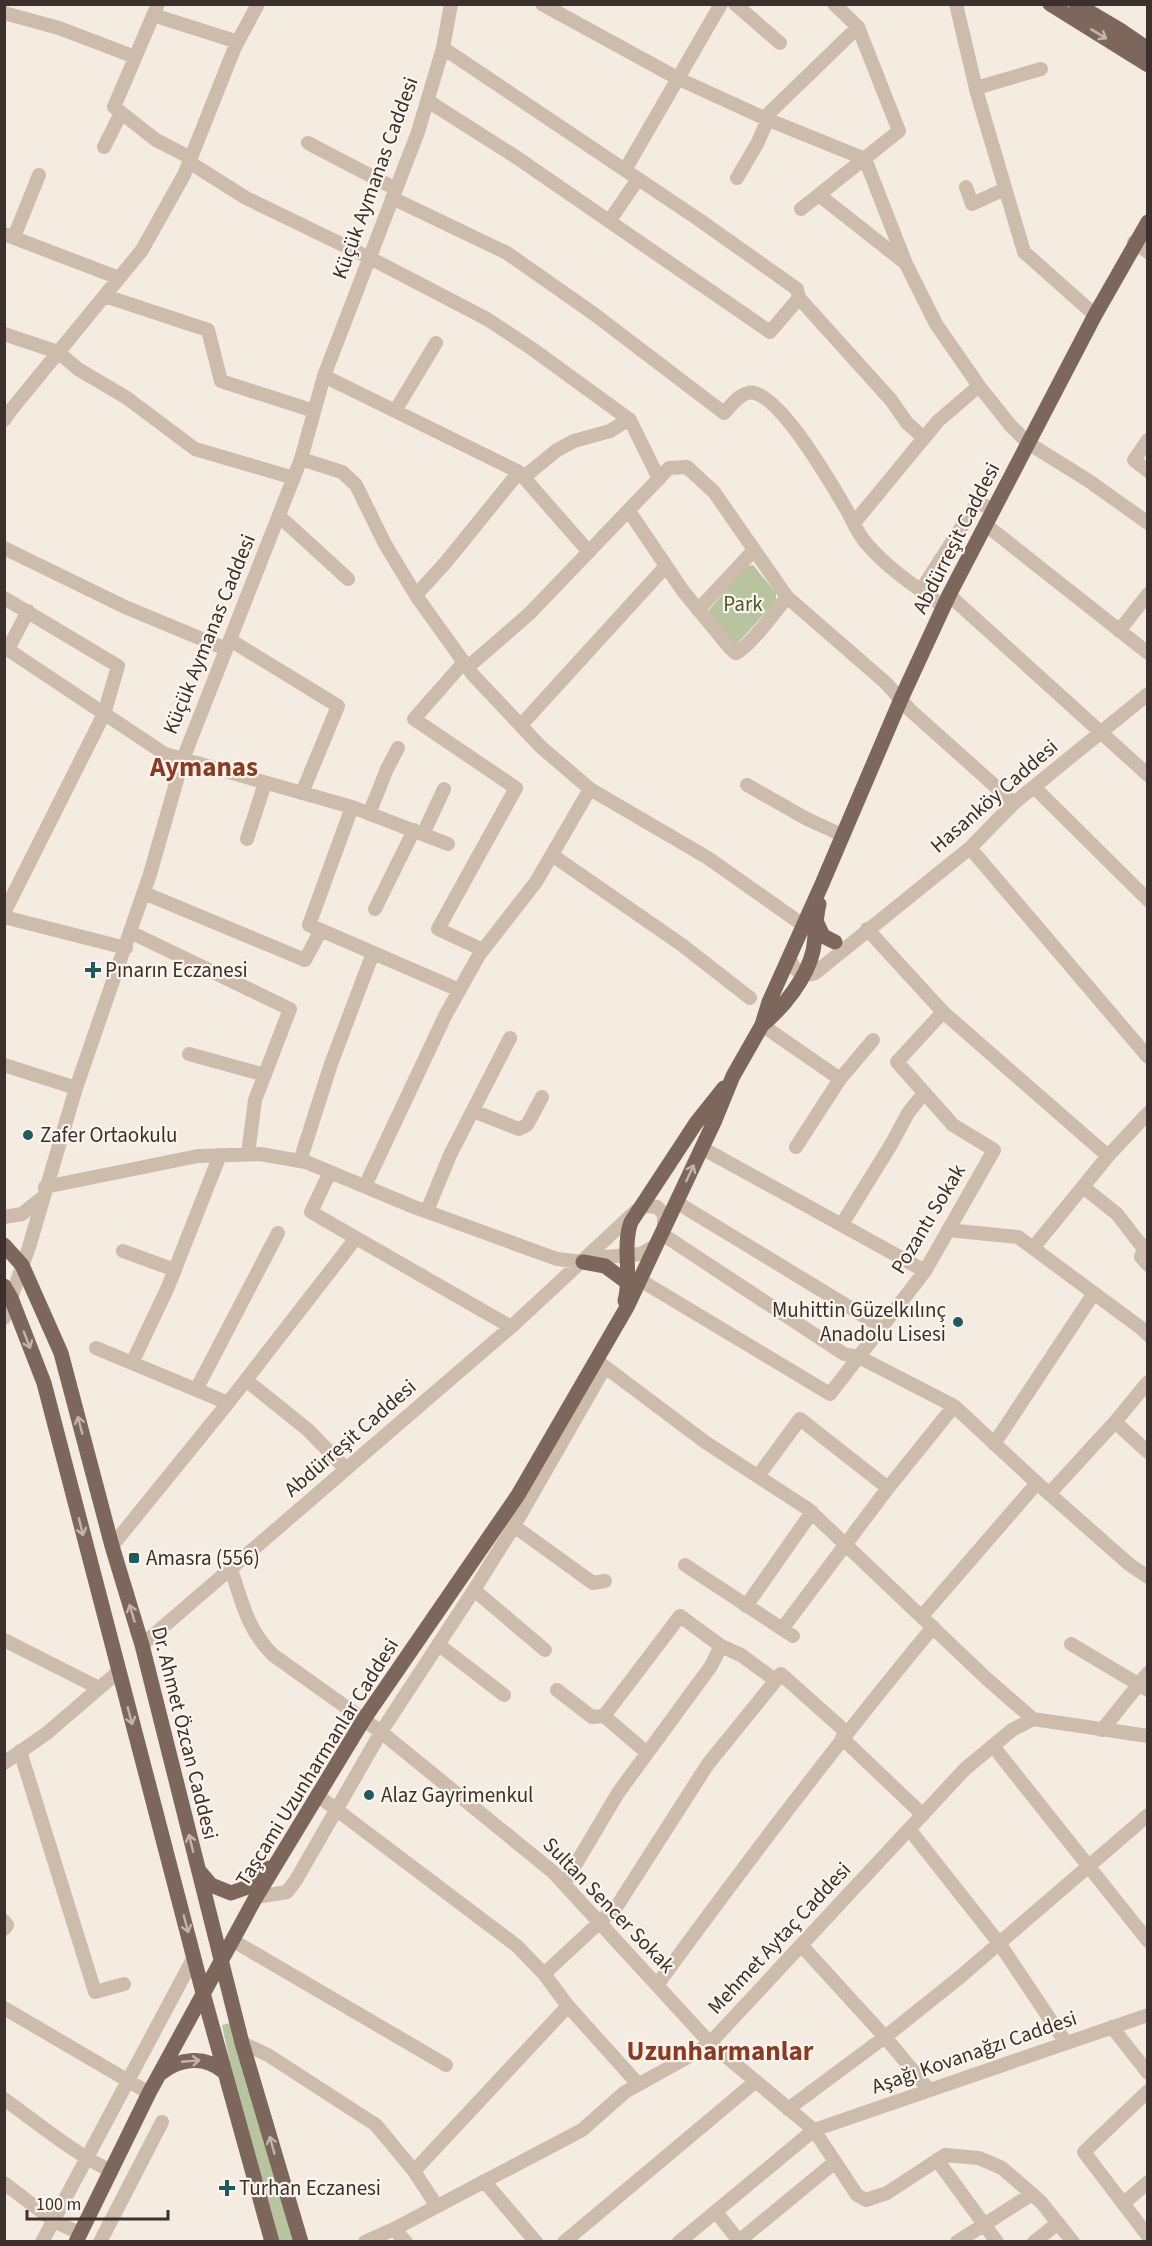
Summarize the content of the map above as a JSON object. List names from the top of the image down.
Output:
{
  "streets": {
    "main road": ["Abdürreşit Caddesi", "Dr. Ahmet Özcan Caddesi", "Taşcami Uzunharmanlar Caddesi"],
    "street": [
      "Küçük Aymanas Caddesi",
      "Hasanköy Caddesi",
      "Pozantı Sokak",
      "Sultan Sencer Sokak",
      "Mehmet Aytaç Caddesi",
      "Aşağı Kovanağzı Caddesi"
    ]
  },
  "crossings": [
    ["Küçük Aymanas Caddesi", "Dr. Ahmet Özcan Caddesi"],
    ["Abdürreşit Caddesi", "Hasanköy Caddesi"],
    ["Abdürreşit Caddesi", "Dr. Ahmet Özcan Caddesi"],
    ["Abdürreşit Caddesi", "Taşcami Uzunharmanlar Caddesi"],
    ["Abdürreşit Caddesi", "Sultan Sencer Sokak"],
    ["Pozantı Sokak", "Taşcami Uzunharmanlar Caddesi"],
    ["Dr. Ahmet Özcan Caddesi", "Taşcami Uzunharmanlar Caddesi"],
    ["Taşcami Uzunharmanlar Caddesi", "Sultan Sencer Sokak"],
    ["Sultan Sencer Sokak", "Mehmet Aytaç Caddesi"],
    ["Sultan Sencer Sokak", "Aşağı Kovanağzı Caddesi"]
  ],
  "districts": ["Aymanas", "Uzunharmanlar"],
  "parks": ["Park"],
  "places": {
    "health": ["Pınarın Eczanesi", "Turhan Eczanesi"],
    "other": ["Zafer Ortaokulu", "Muhittin Güzelkılınç Anadolu Lisesi", "Alaz Gayrimenkul"],
    "transit": ["Amasra (556)"]
  },
  "scale_bar": "100 m"
}
